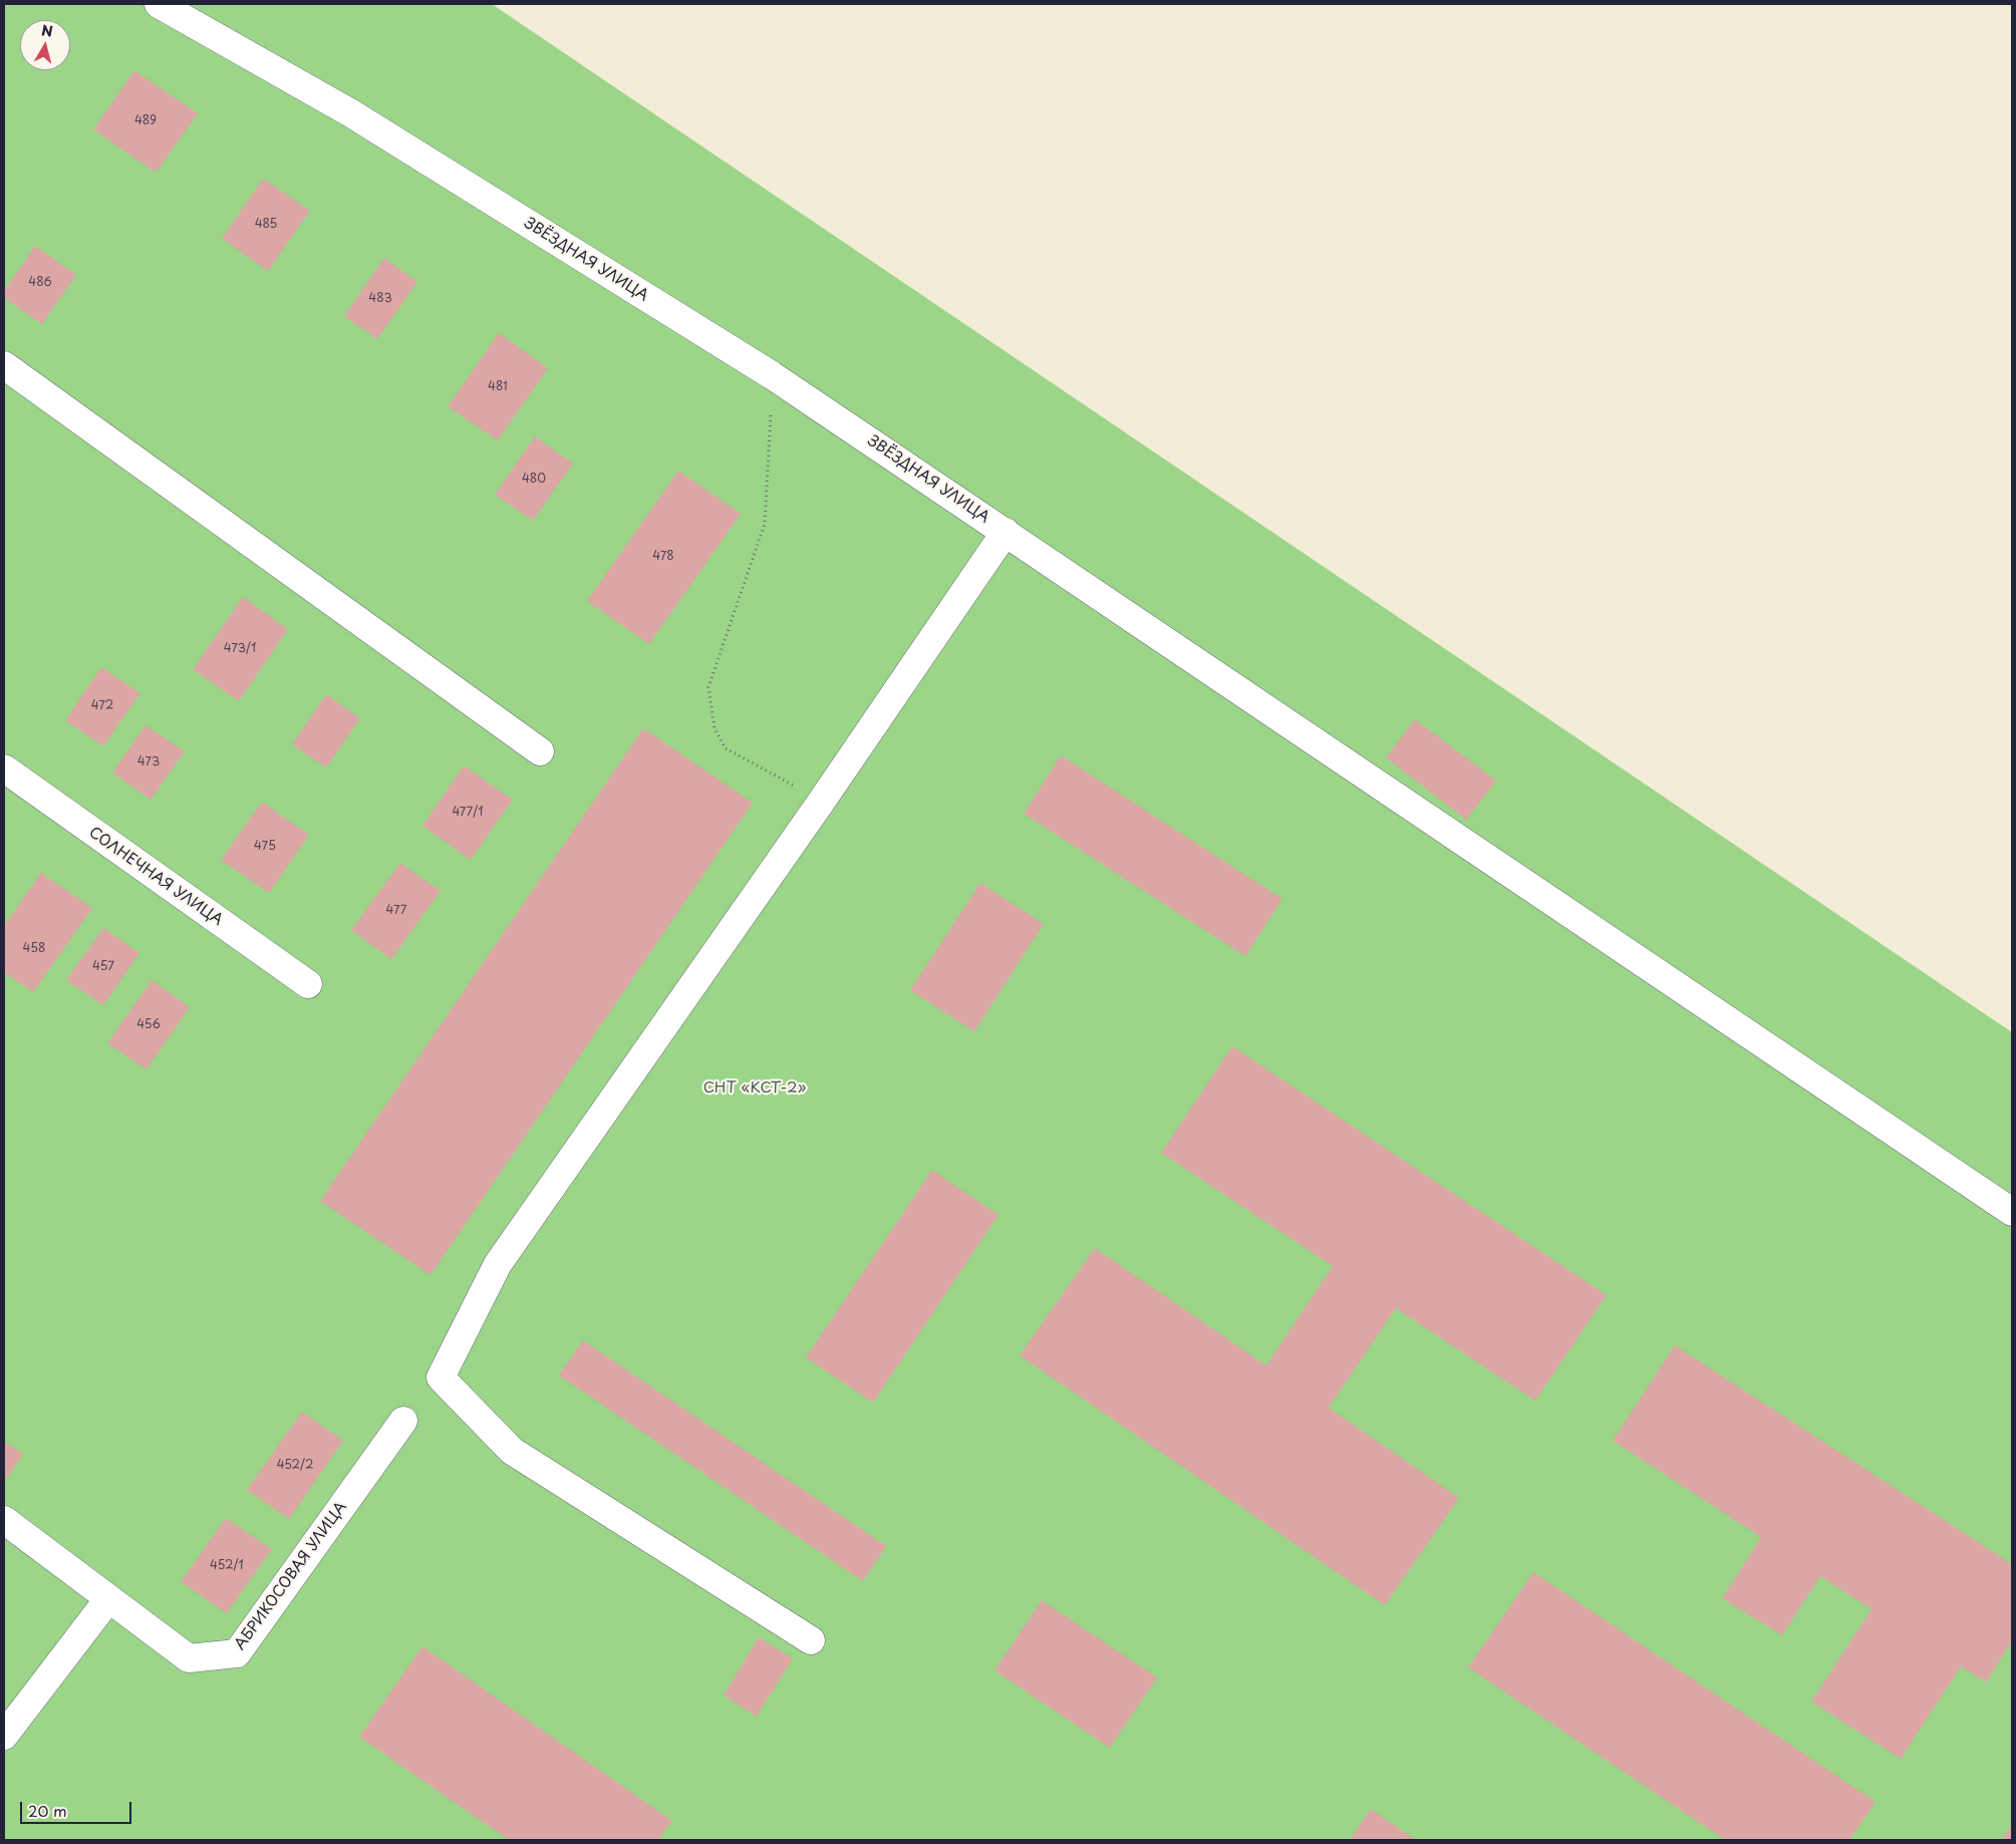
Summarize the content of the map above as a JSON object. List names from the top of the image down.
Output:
{
  "streets": {
    "street": ["ЗВЁЗДНАЯ УЛИЦА", "СОЛНЕЧНАЯ УЛИЦА", "АБРИКОСОВАЯ УЛИЦА"]
  },
  "parks": ["СНТ «КСТ-2»"],
  "house_numbers": [
    "489",
    "485",
    "486",
    "483",
    "481",
    "480",
    "478",
    "473/1",
    "472",
    "473",
    "477/1",
    "475",
    "477",
    "458",
    "457",
    "456",
    "452/2",
    "452/1"
  ],
  "scale_bar": "20 m",
  "north": "top"
}
